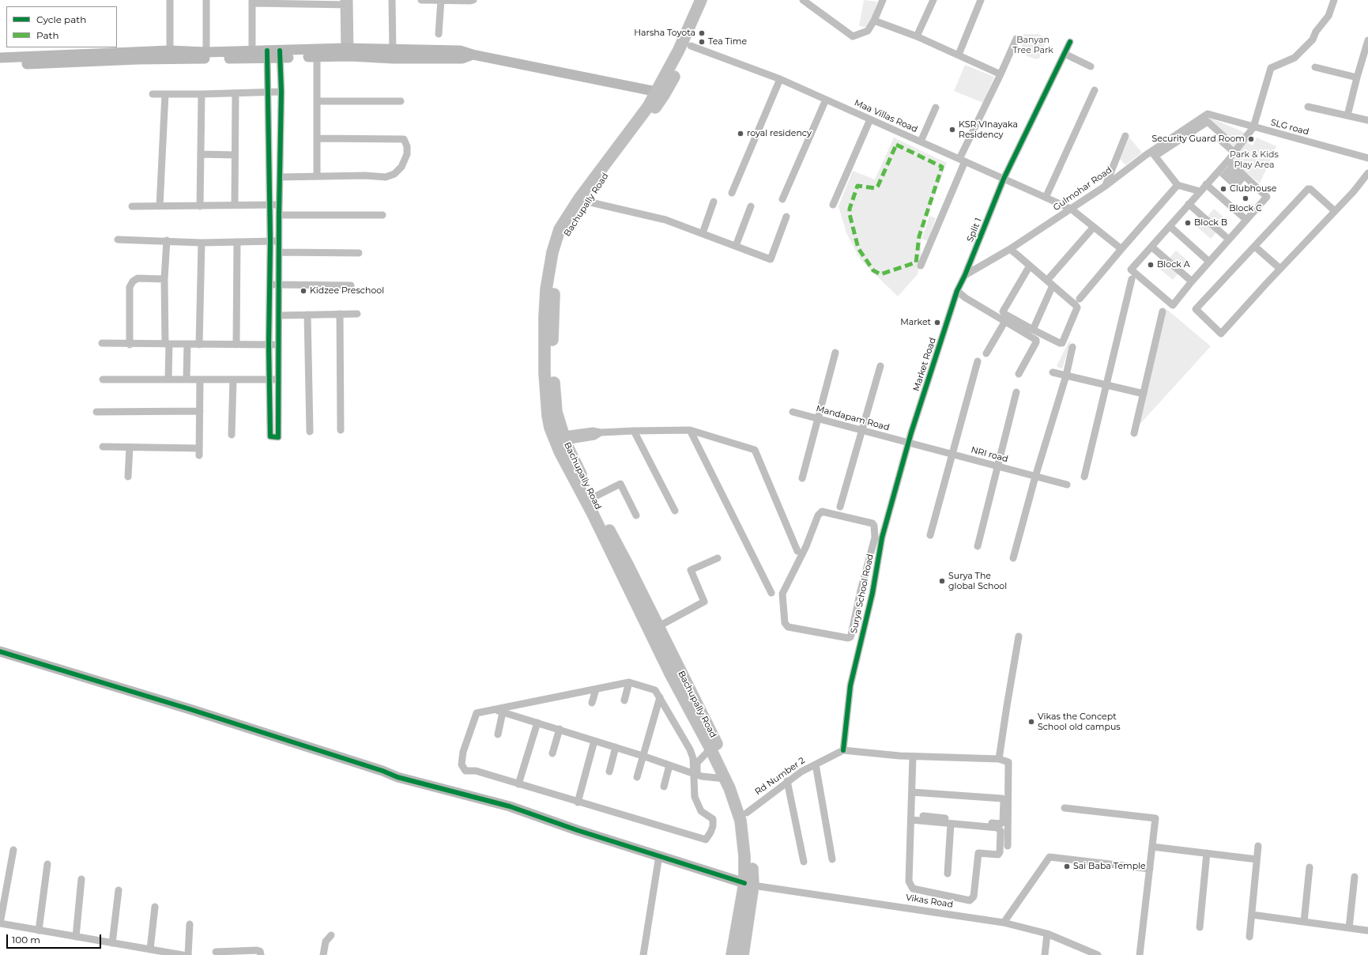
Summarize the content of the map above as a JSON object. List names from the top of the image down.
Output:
{
  "streets": {
    "main road": ["Bachupally Road"],
    "street": [
      "Maa Villas Road",
      "SLG road",
      "Gulmohar Road",
      "Split 1",
      "Market Road",
      "Mandapam Road",
      "NRI road",
      "Surya School Road",
      "Rd Number 2",
      "Vikas Road"
    ]
  },
  "crossings": [
    ["Maa Villas Road", "Gulmohar Road"],
    ["Maa Villas Road", "Bachupally Road"],
    ["Maa Villas Road", "Split 1"],
    ["SLG road", "Gulmohar Road"],
    ["Gulmohar Road", "Split 1"],
    ["Bachupally Road", "Rd Number 2"],
    ["Bachupally Road", "Vikas Road"],
    ["Split 1", "Market Road"],
    ["Market Road", "Mandapam Road"],
    ["Market Road", "NRI road"],
    ["Market Road", "Surya School Road"],
    ["Mandapam Road", "NRI road"],
    ["Mandapam Road", "Surya School Road"],
    ["NRI road", "Surya School Road"],
    ["Surya School Road", "Rd Number 2"]
  ],
  "parks": ["Banyan Tree Park", "Park & Kids Play Area"],
  "places": [
    "Harsha Toyota",
    "Tea Time",
    "KSR VInayaka Residency",
    "royal residency",
    "Security Guard Room",
    "Clubhouse",
    "Block C",
    "Block B",
    "Block A",
    "Kidzee Preschool",
    "Market",
    "Surya The global School",
    "Vikas the Concept School old campus",
    "Sai Baba Temple"
  ],
  "legend": ["Cycle path", "Path"],
  "scale_bar": "100 m"
}
